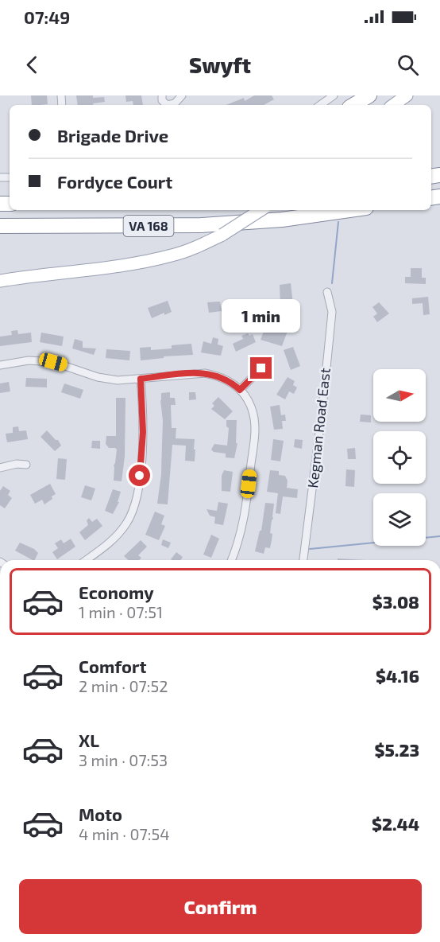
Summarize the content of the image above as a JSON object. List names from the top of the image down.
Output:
{
  "streets": {
    "highway": ["VA 168"],
    "street": ["Kegman Road East"]
  },
  "north": "right",
  "page": {
    "status": "07:49",
    "header": "Swyft",
    "banner": ["Brigade Drive", "Fordyce Court"],
    "bubble": "1 min",
    "list": [
      {
        "name": "Economy",
        "note": "1 min · 07:51",
        "value": "$3.08"
      },
      {
        "name": "Comfort",
        "note": "2 min · 07:52",
        "value": "$4.16"
      },
      {
        "name": "XL",
        "note": "3 min · 07:53",
        "value": "$5.23"
      },
      {
        "name": "Moto",
        "note": "4 min · 07:54",
        "value": "$2.44"
      }
    ],
    "buttons": "Confirm"
  }
}
